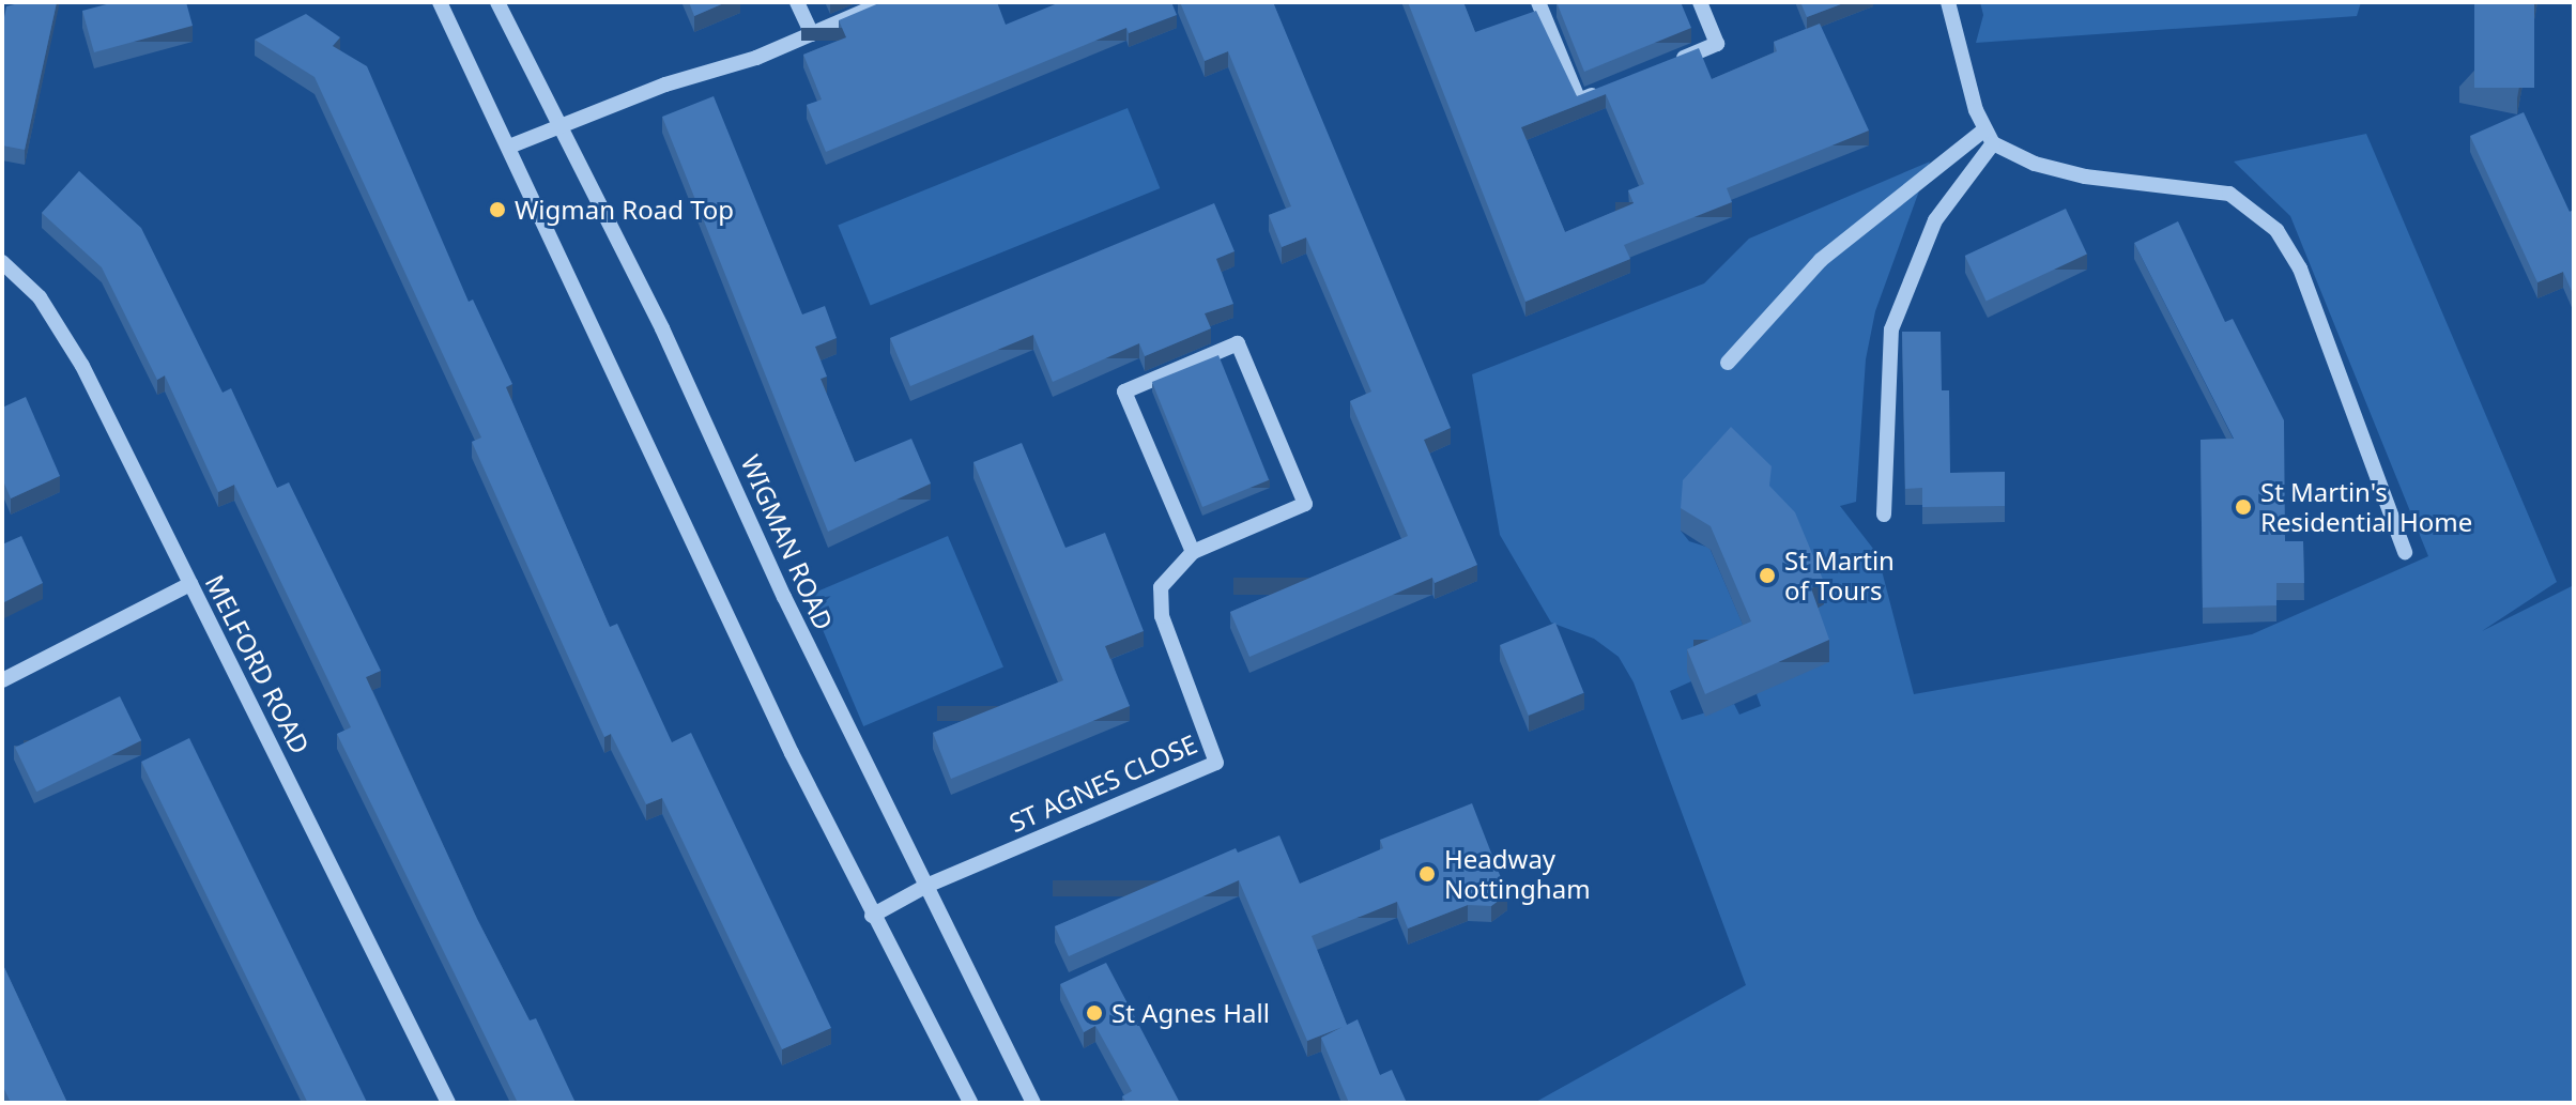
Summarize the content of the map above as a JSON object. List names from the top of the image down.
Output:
{
  "streets": {
    "street": ["WIGMAN ROAD", "MELFORD ROAD", "ST AGNES CLOSE"]
  },
  "crossings": [
    ["WIGMAN ROAD", "ST AGNES CLOSE"]
  ],
  "places": [
    "Wigman Road Top",
    "St Martin's Residential Home",
    "St Martin of Tours",
    "Headway Nottingham",
    "St Agnes Hall"
  ]
}
